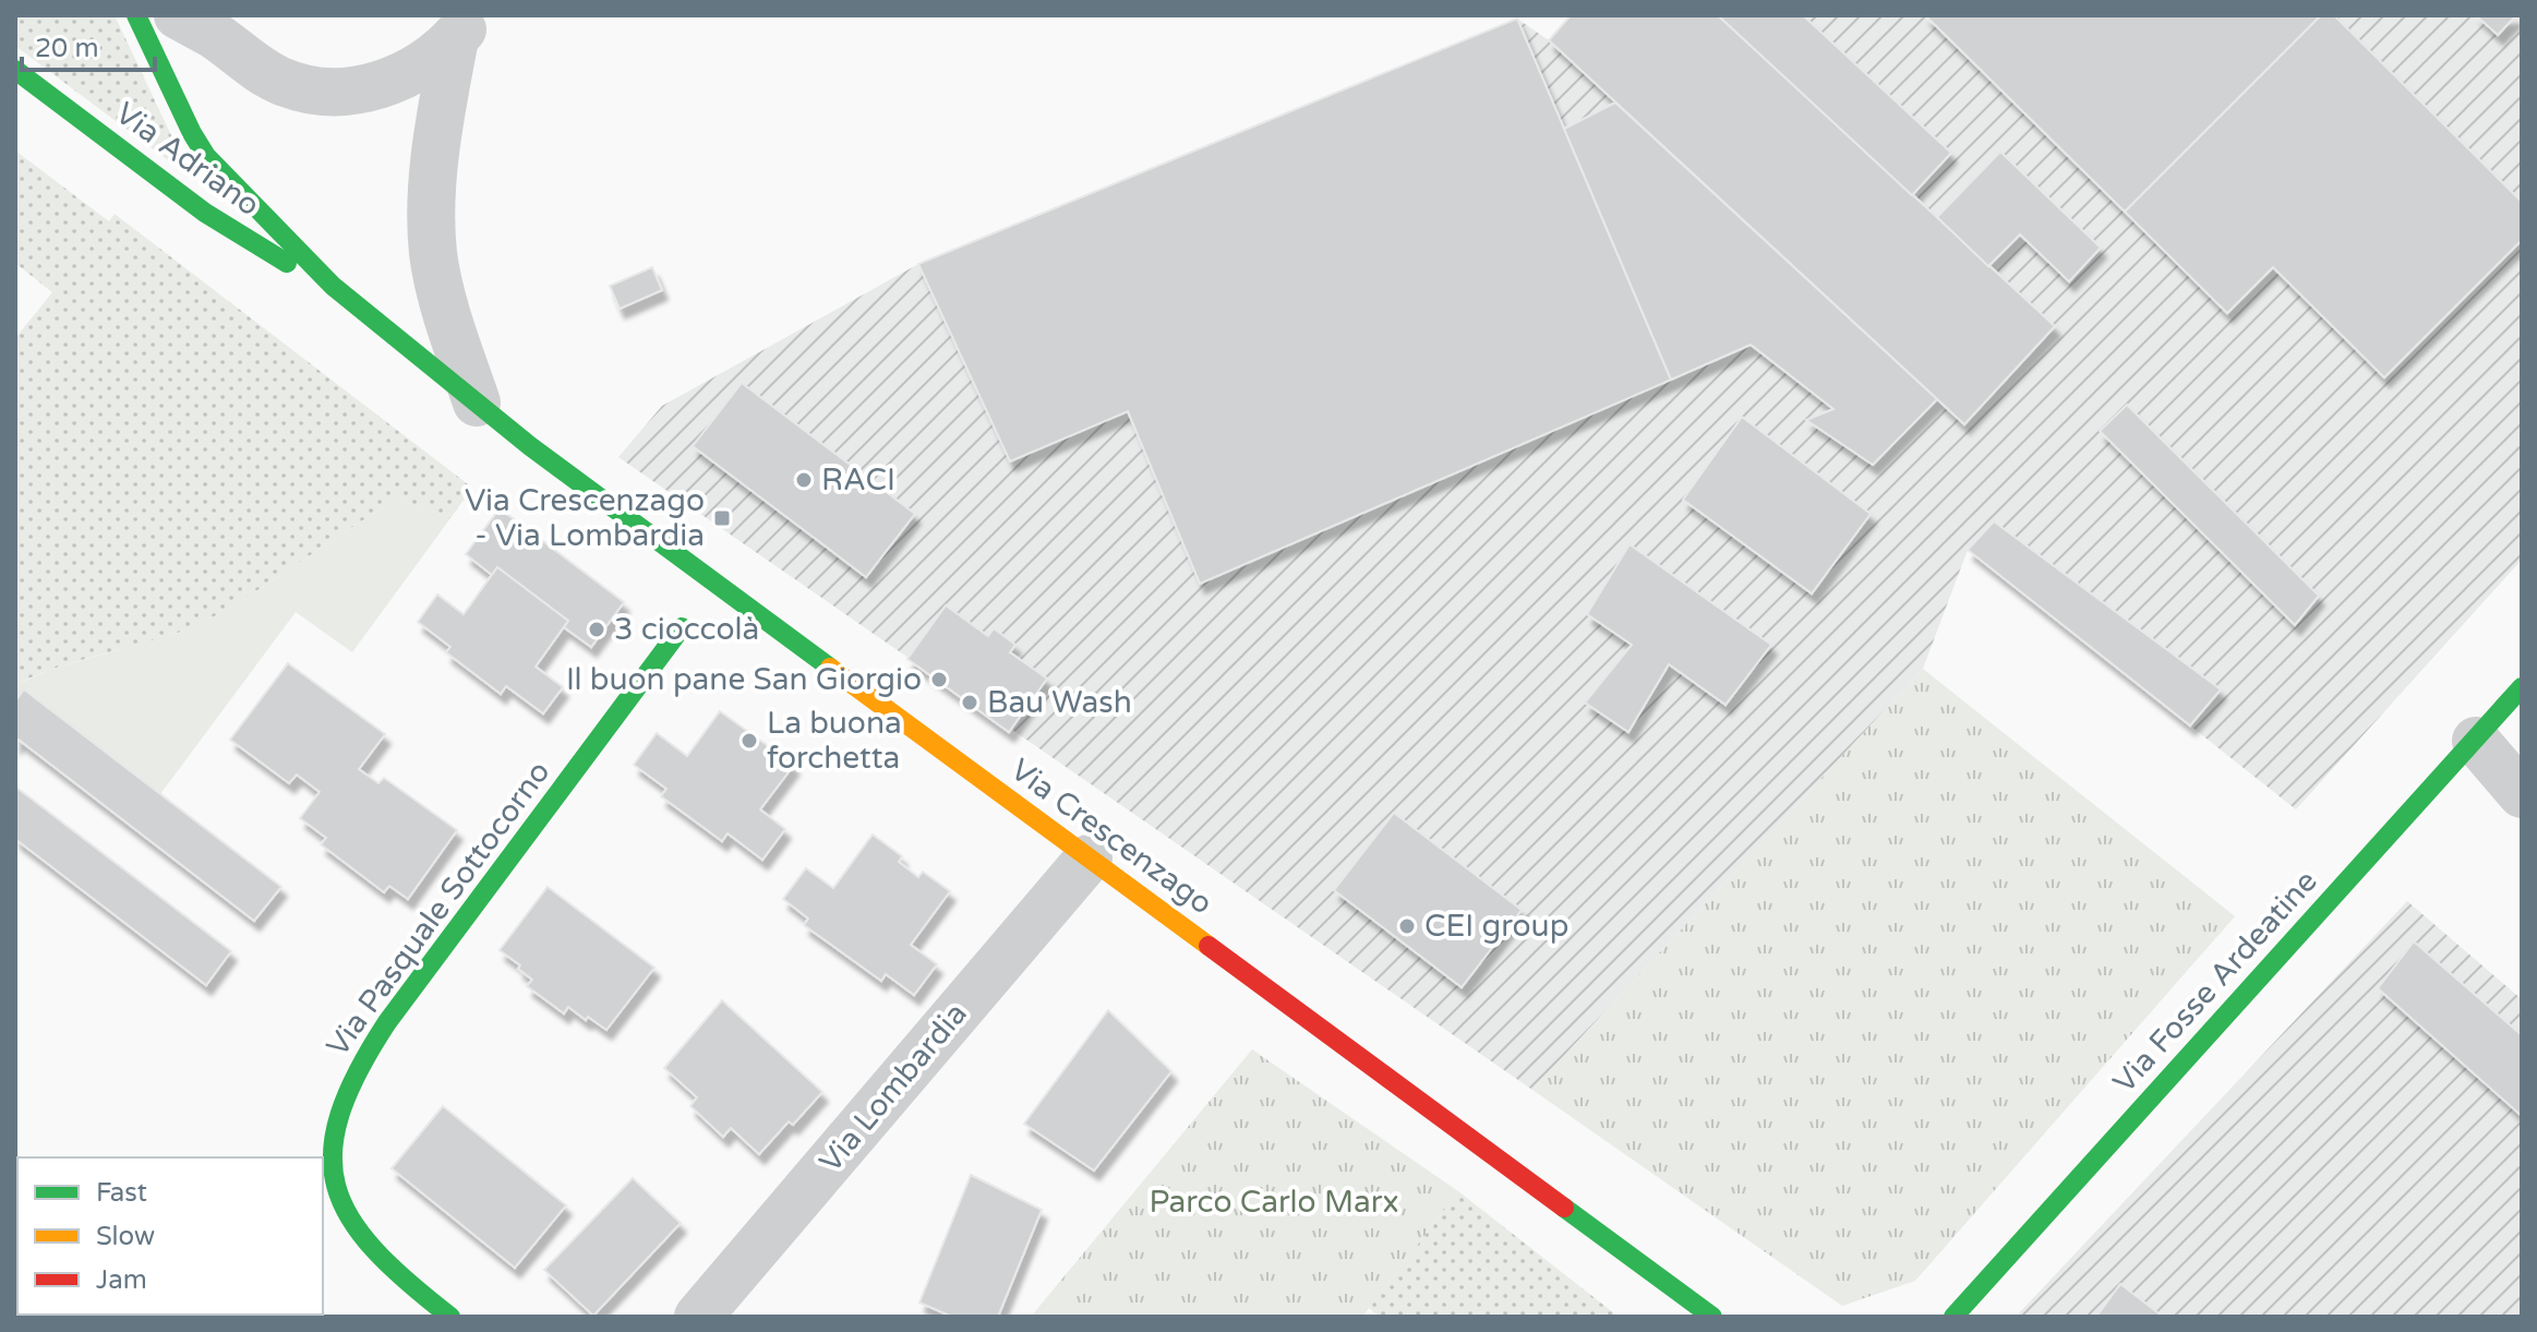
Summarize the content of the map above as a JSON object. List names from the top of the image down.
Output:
{
  "streets": {
    "street": [
      "Via Adriano",
      "Via Crescenzago",
      "Via Pasquale Sottocorno",
      "Via Fosse Ardeatine",
      "Via Lombardia"
    ]
  },
  "crossings": [
    ["Via Adriano", "Via Crescenzago"],
    ["Via Crescenzago", "Via Lombardia"]
  ],
  "parks": ["Parco Carlo Marx"],
  "places": {
    "other": [
      "RACI",
      "3 cioccolà",
      "Il buon pane San Giorgio",
      "Bau Wash",
      "La buona forchetta",
      "CEI group"
    ],
    "transit": ["Via Crescenzago - Via Lombardia"]
  },
  "legend": ["Fast", "Slow", "Jam"],
  "scale_bar": "20 m"
}
